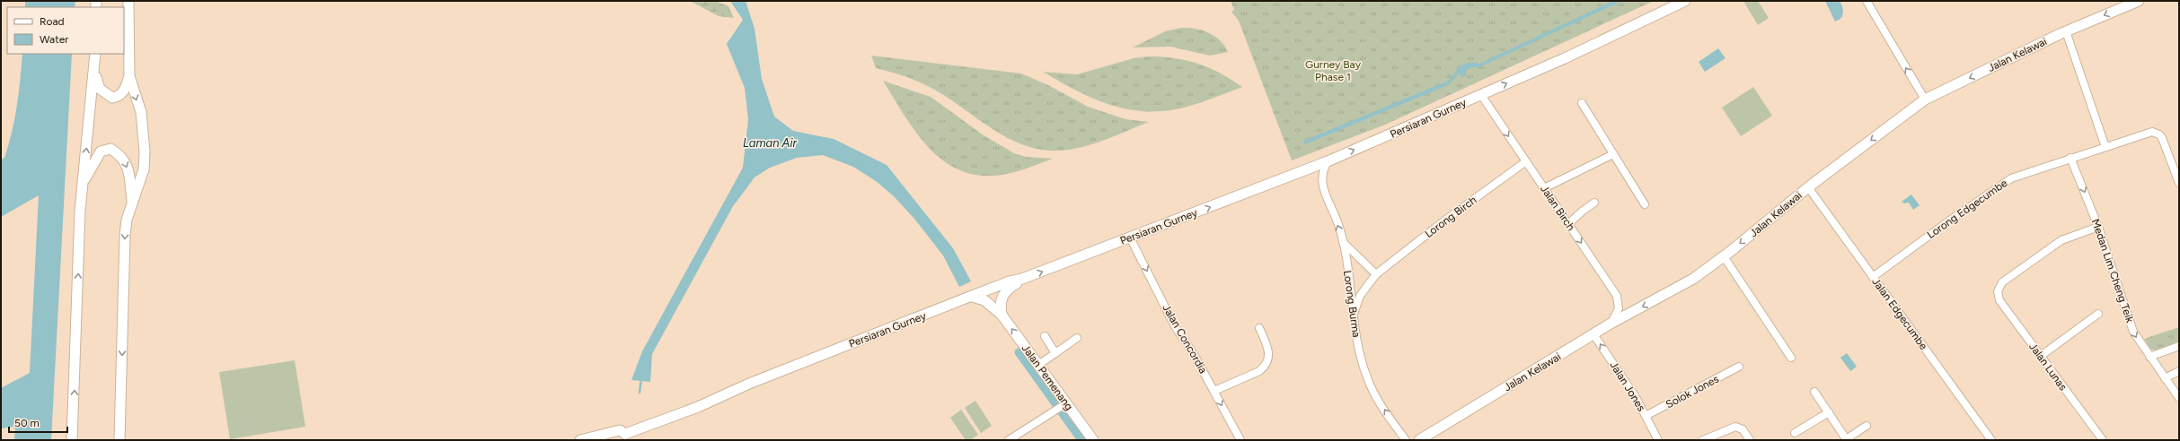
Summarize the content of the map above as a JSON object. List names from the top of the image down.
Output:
{
  "streets": {
    "main road": ["Jalan Kelawai", "Persiaran Gurney", "Jalan Pemenang"],
    "street": [
      "Jalan Birch",
      "Lorong Edgecumbe",
      "Lorong Birch",
      "Medan Lim Cheng Teik",
      "Lorong Burma",
      "Jalan Edgecumbe",
      "Jalan Concordia",
      "Jalan Lunas",
      "Jalan Jones",
      "Solok Jones"
    ]
  },
  "crossings": [
    ["Jalan Kelawai", "Jalan Birch"],
    ["Jalan Kelawai", "Jalan Edgecumbe"],
    ["Jalan Kelawai", "Jalan Jones"],
    ["Persiaran Gurney", "Jalan Birch"],
    ["Persiaran Gurney", "Lorong Burma"],
    ["Persiaran Gurney", "Jalan Concordia"],
    ["Persiaran Gurney", "Jalan Pemenang"],
    ["Jalan Birch", "Lorong Birch"],
    ["Lorong Edgecumbe", "Medan Lim Cheng Teik"],
    ["Lorong Edgecumbe", "Jalan Edgecumbe"],
    ["Lorong Birch", "Lorong Burma"],
    ["Medan Lim Cheng Teik", "Jalan Lunas"],
    ["Jalan Jones", "Solok Jones"]
  ],
  "one_way": [
    "Jalan Kelawai",
    "Persiaran Gurney",
    "Jalan Birch",
    "Medan Lim Cheng Teik",
    "Lorong Burma",
    "Jalan Concordia",
    "Jalan Jones"
  ],
  "water": ["Laman Air"],
  "parks": ["Gurney Bay Phase 1"],
  "legend": ["Road", "Water"],
  "scale_bar": "50 m"
}
